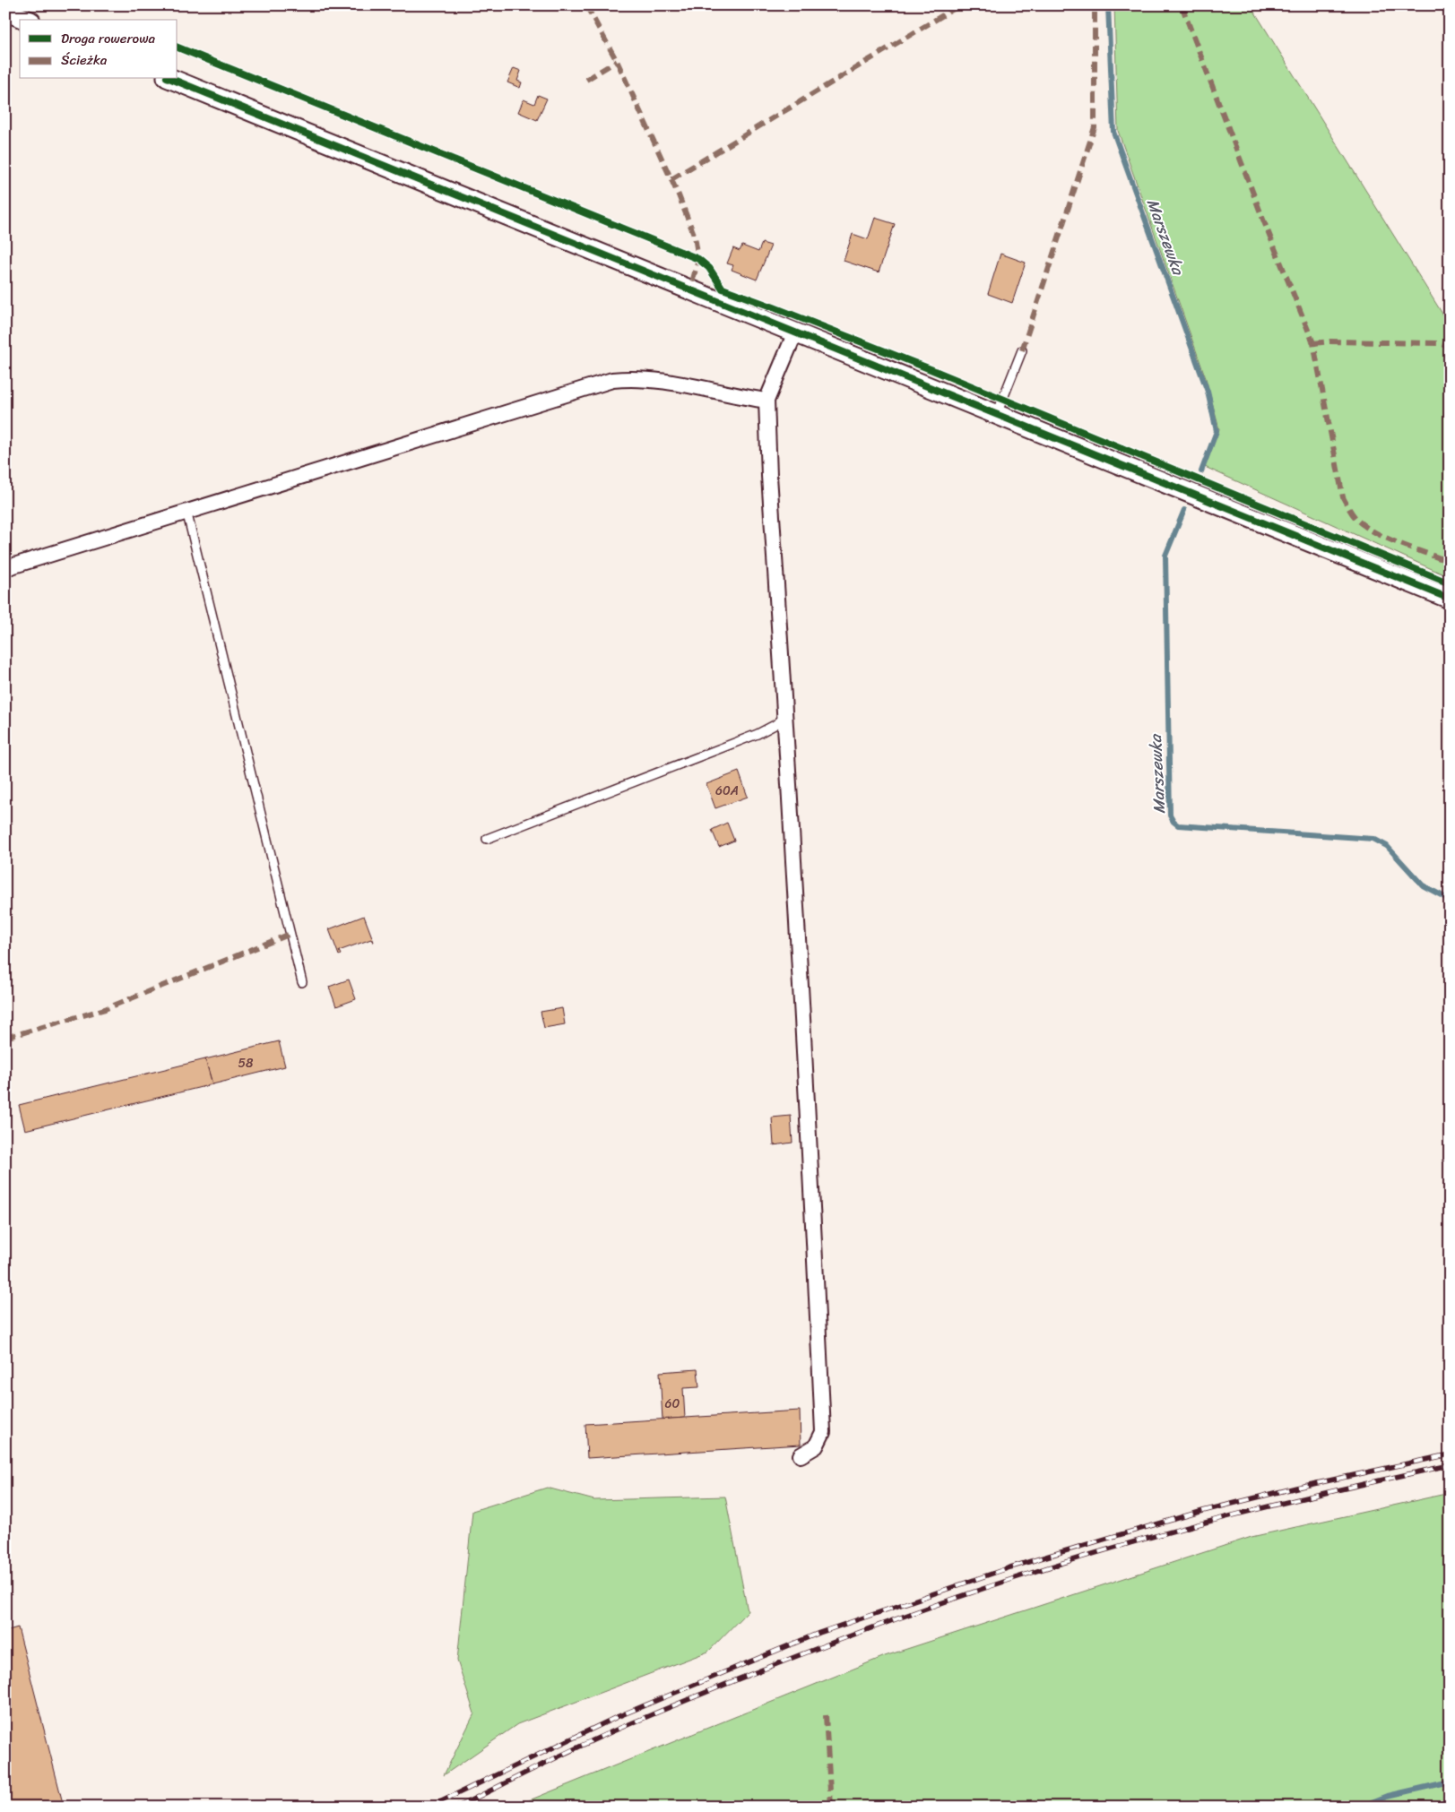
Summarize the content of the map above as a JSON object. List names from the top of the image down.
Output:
{
  "water": ["Marszewka"],
  "house_numbers": ["60A", "58", "60"],
  "legend": ["Droga rowerowa", "Ścieżka"]
}
